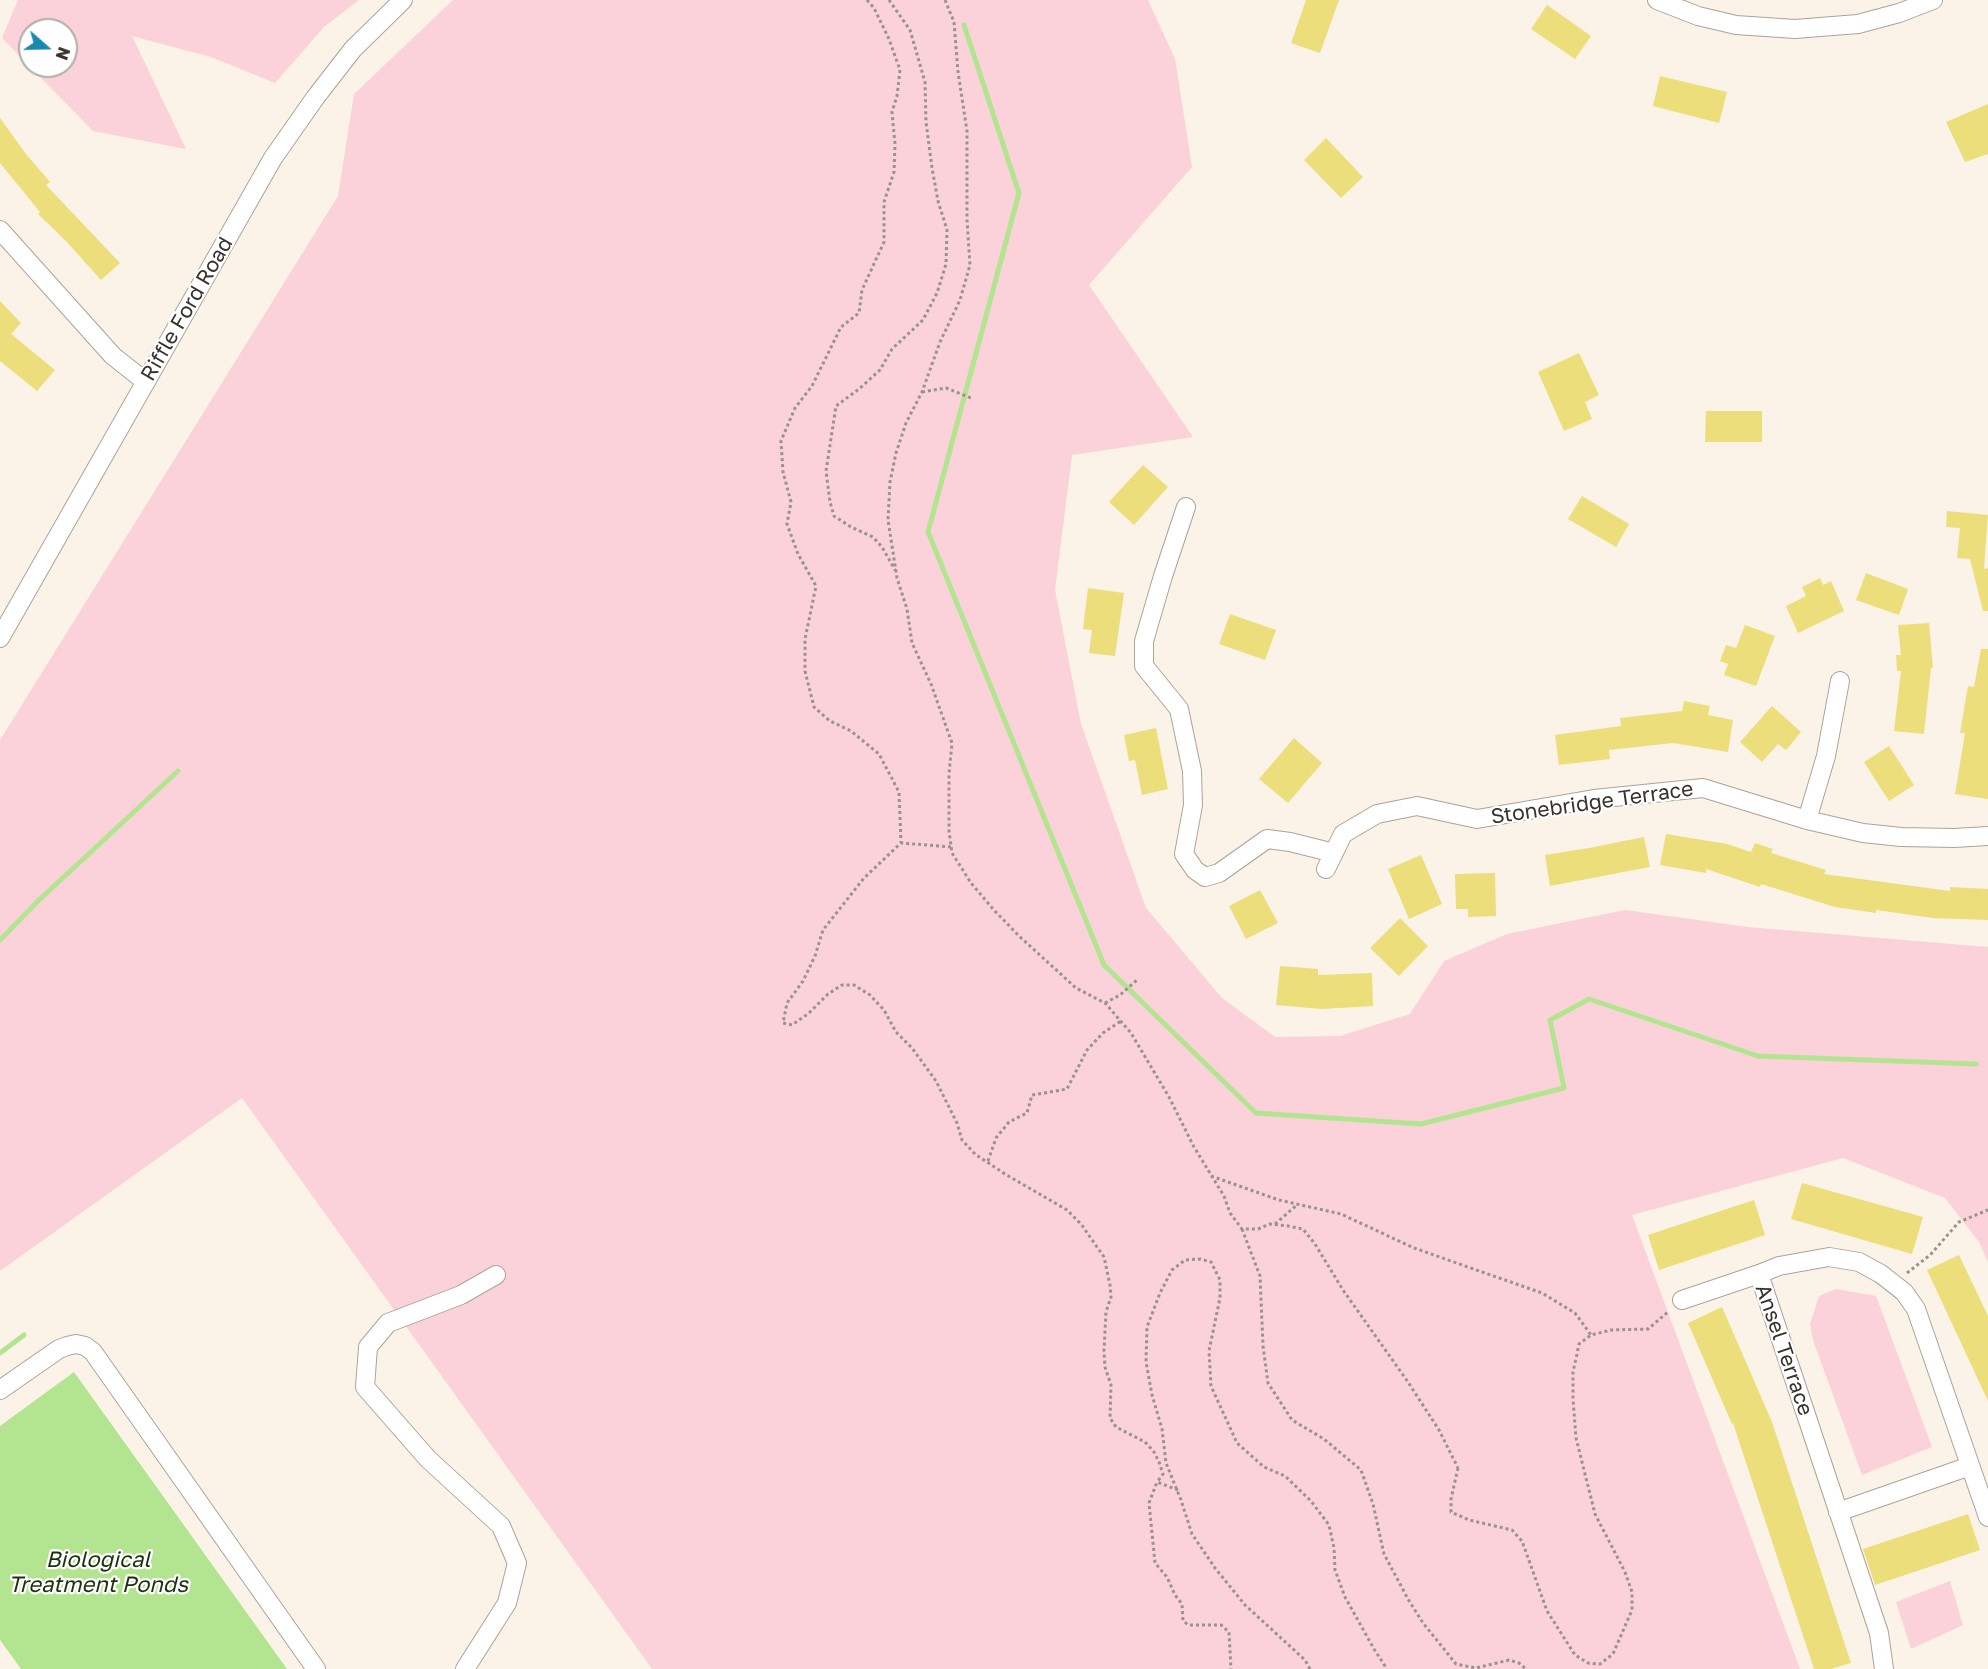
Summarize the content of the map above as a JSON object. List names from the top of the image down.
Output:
{
  "streets": {
    "street": ["Riffle Ford Road", "Stonebridge Terrace", "Ansel Terrace"]
  },
  "water": ["Biological Treatment Ponds"],
  "north": "right"
}
